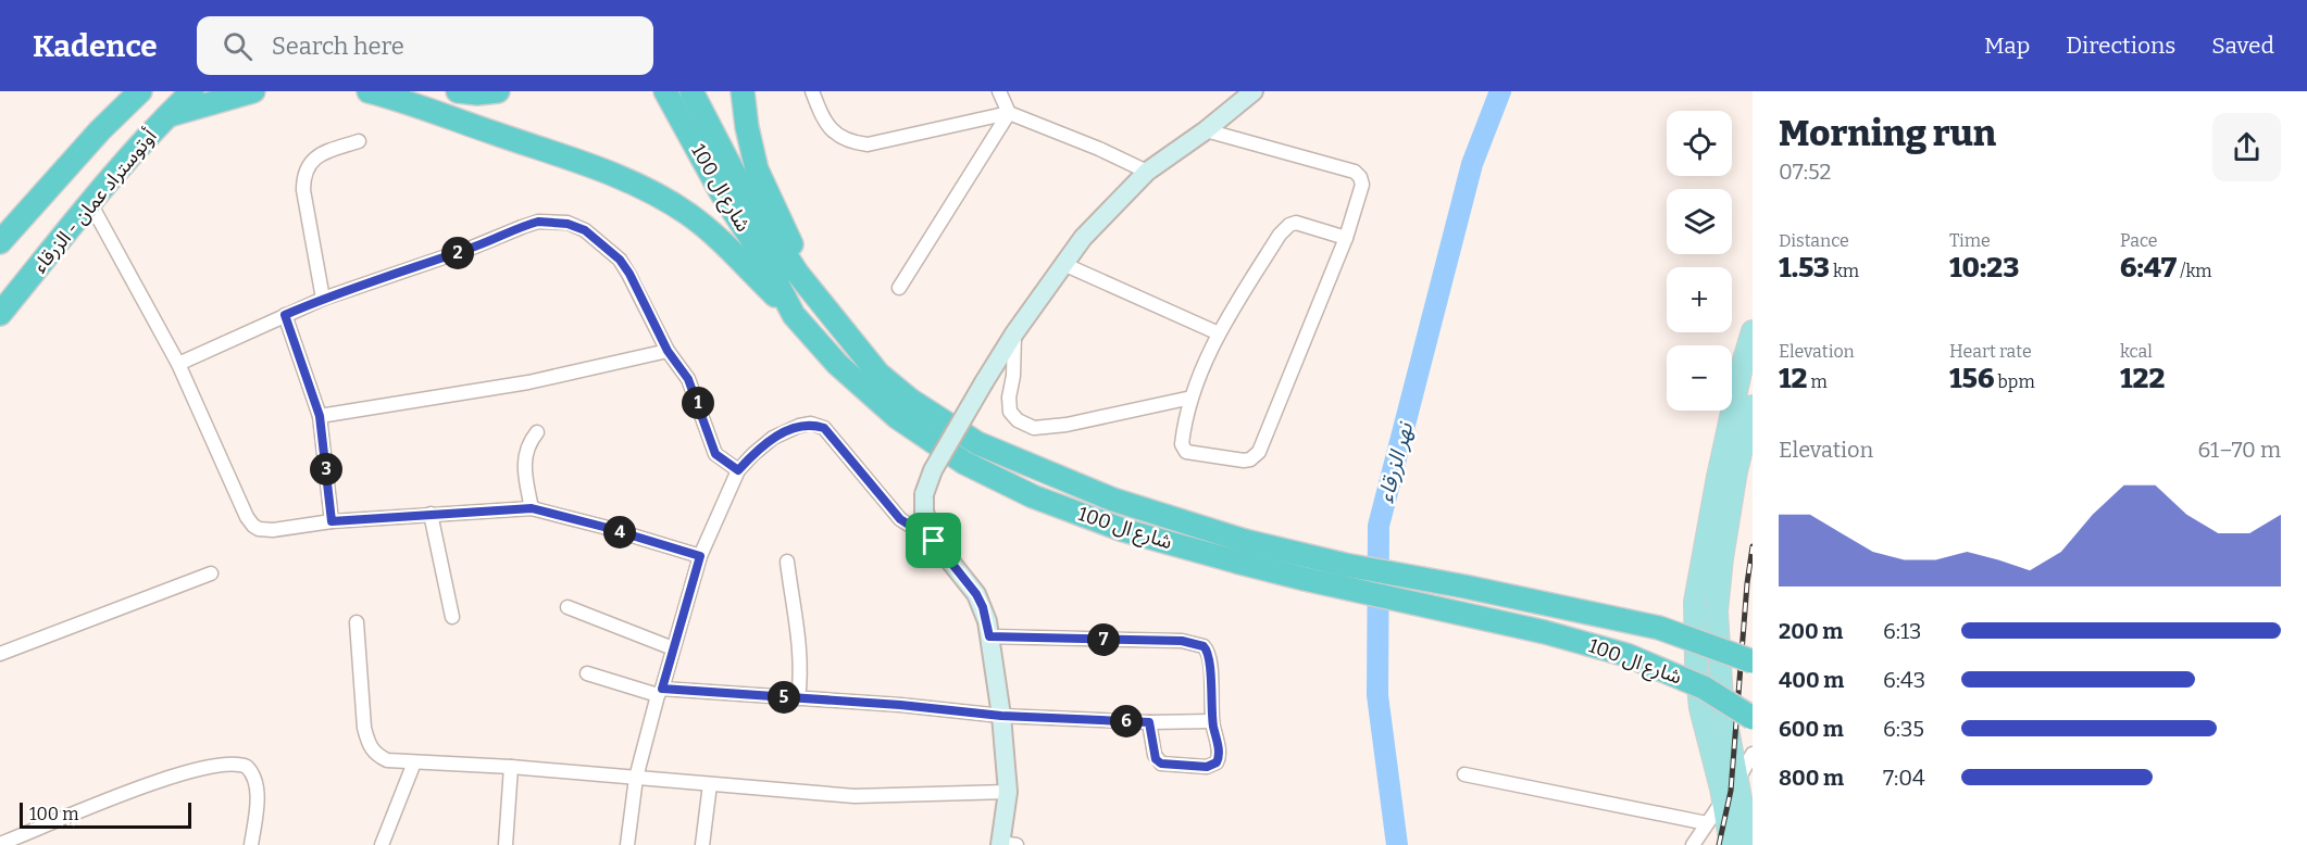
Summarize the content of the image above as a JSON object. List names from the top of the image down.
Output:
{
  "streets": {
    "highway": ["شارع ال 100", "أوتوستراد عمان - الزرقاء"]
  },
  "water": ["نهر الزرقاء"],
  "scale_bar": "100 m",
  "page": {
    "header": "Kadence",
    "search": "Search here",
    "nav": ["Map", "Directions", "Saved"],
    "heading": ["Morning run", "07:52"],
    "map_buttons": ["+", "−"],
    "stats": [
      ["Distance", "1.53 km"],
      ["Time", "10:23"],
      ["Pace", "6:47 /km"],
      ["Elevation", "12 m"],
      ["Heart rate", "156 bpm"],
      ["kcal", "122"]
    ],
    "pins": [
      "2",
      "1",
      "3",
      "4",
      "7",
      "5",
      "6"
    ],
    "chart": ["Elevation", "61–70 m"],
    "list": [
      {
        "name": "200 m",
        "note": "6:13"
      },
      {
        "name": "400 m",
        "note": "6:43"
      },
      {
        "name": "600 m",
        "note": "6:35"
      },
      {
        "name": "800 m",
        "note": "7:04"
      }
    ],
    "scale": "100 m"
  }
}
